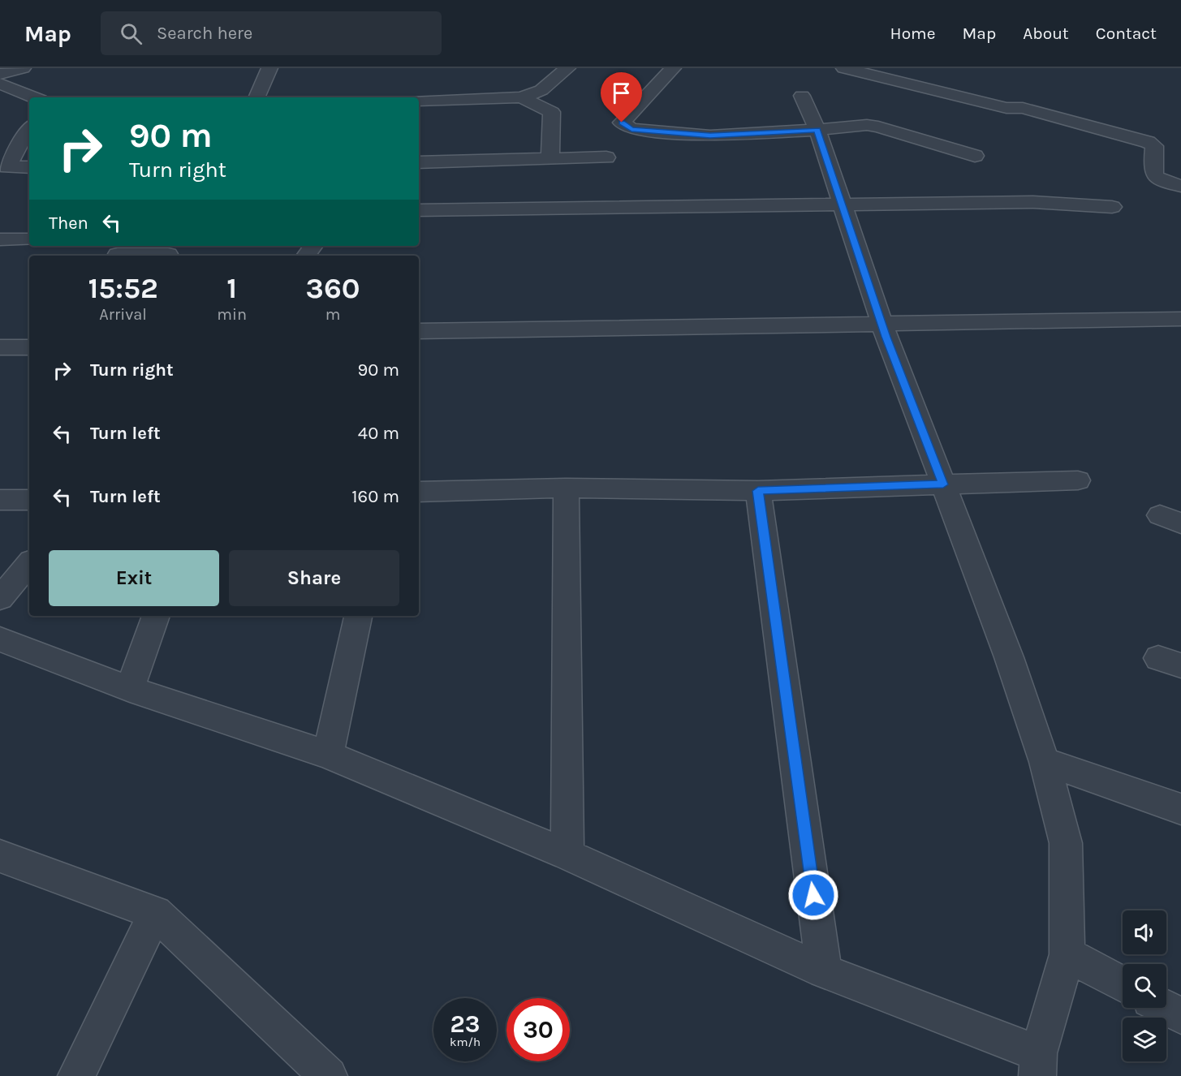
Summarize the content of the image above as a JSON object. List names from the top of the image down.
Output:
{
  "page": {
    "header": "Map",
    "search": "Search here",
    "nav": [
      "Home",
      "Map",
      "About",
      "Contact"
    ],
    "turn": ["90 m", "Turn right"],
    "then": "Then",
    "eta": [
      "15:52",
      "Arrival",
      "1",
      "min",
      "360",
      "m"
    ],
    "list": [
      {
        "name": "Turn right",
        "value": "90 m"
      },
      {
        "name": "Turn left",
        "value": "40 m"
      },
      {
        "name": "Turn left",
        "value": "160 m"
      }
    ],
    "buttons": ["Exit", "Share"],
    "speed": "23 km/h",
    "limit": "30"
  }
}
